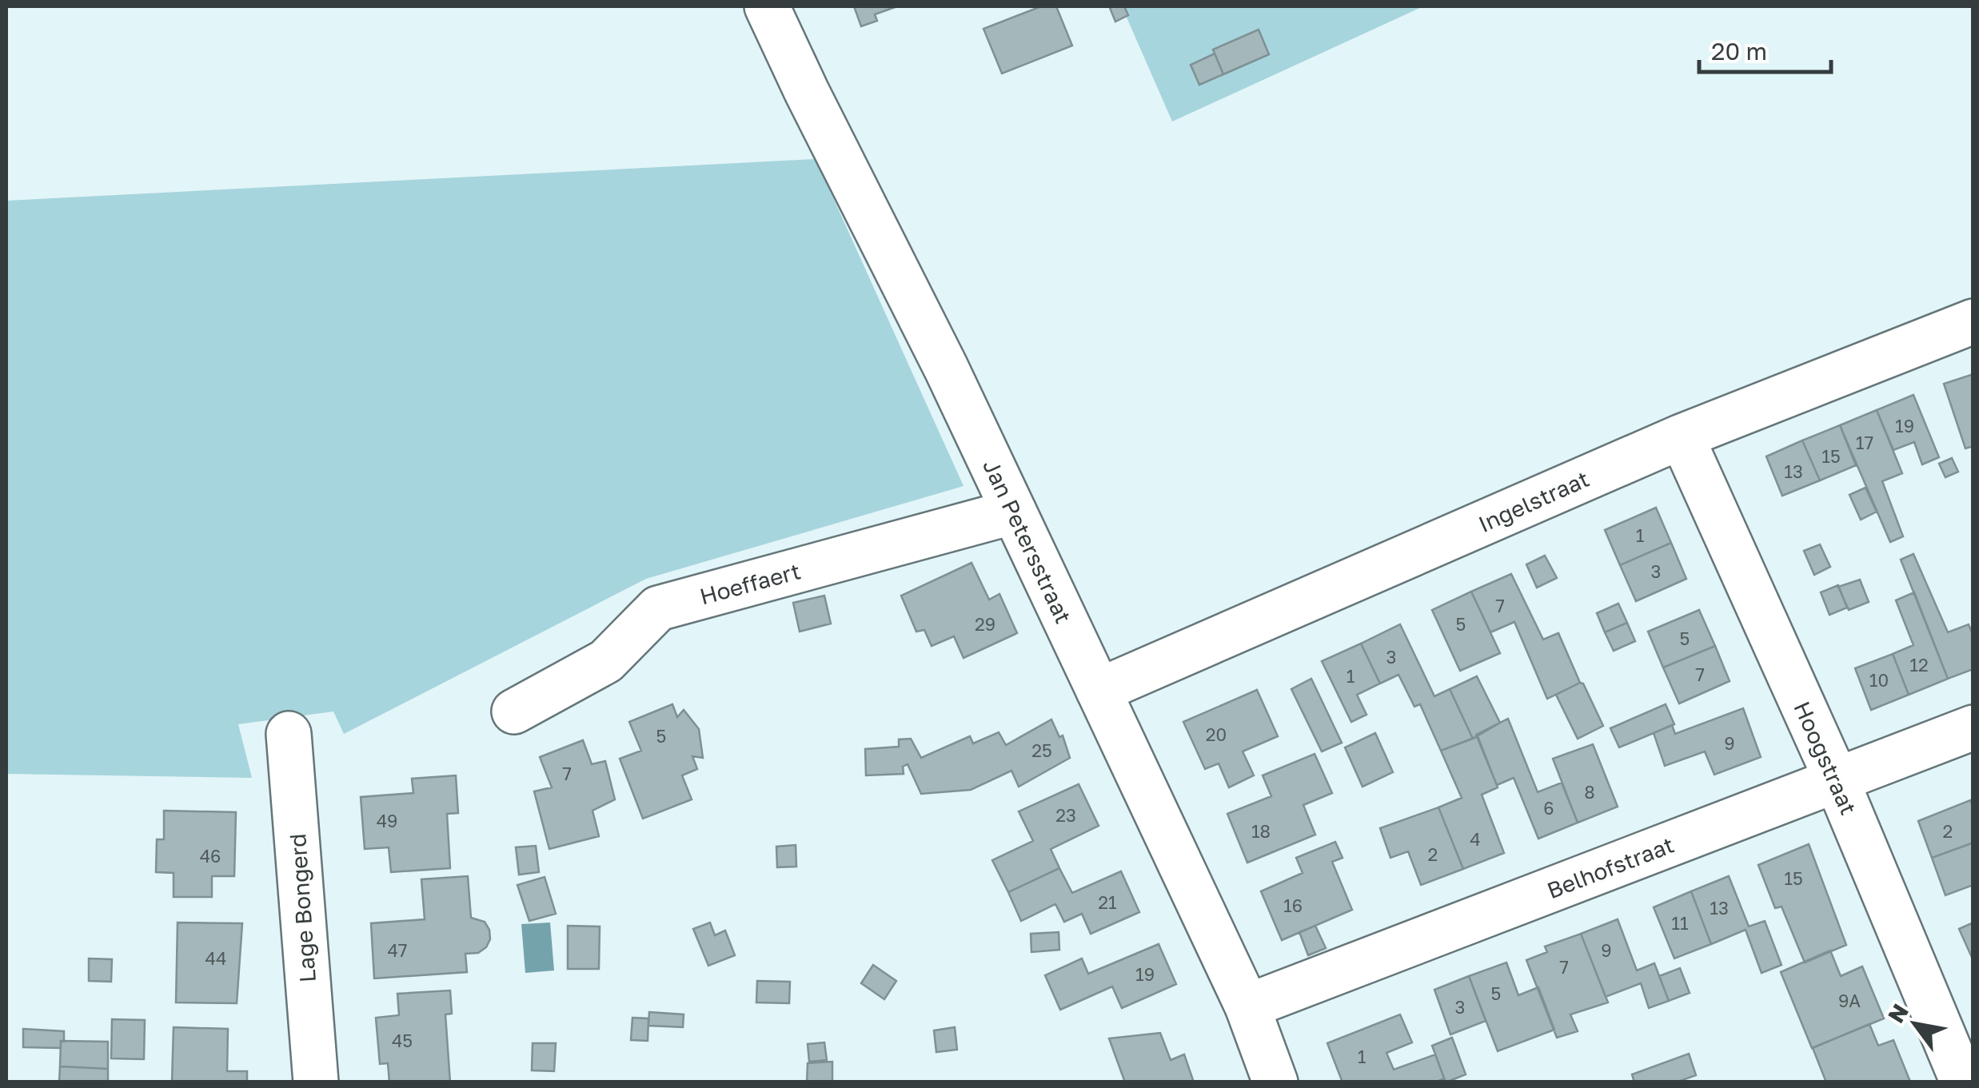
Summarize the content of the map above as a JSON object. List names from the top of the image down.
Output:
{
  "streets": {
    "street": [
      "Ingelstraat",
      "Jan Petersstraat",
      "Hoeffaert",
      "Hoogstraat",
      "Belhofstraat",
      "Lage Bongerd"
    ]
  },
  "crossings": [
    ["Ingelstraat", "Jan Petersstraat"],
    ["Ingelstraat", "Hoogstraat"],
    ["Jan Petersstraat", "Hoeffaert"],
    ["Jan Petersstraat", "Belhofstraat"],
    ["Hoogstraat", "Belhofstraat"]
  ],
  "house_numbers": [
    "19",
    "17",
    "15",
    "13",
    "1",
    "3",
    "7",
    "29",
    "5",
    "5",
    "3",
    "12",
    "7",
    "1",
    "10",
    "20",
    "5",
    "9",
    "25",
    "7",
    "8",
    "6",
    "23",
    "49",
    "18",
    "2",
    "4",
    "2",
    "46",
    "15",
    "21",
    "16",
    "13",
    "11",
    "47",
    "9",
    "44",
    "7",
    "19",
    "5",
    "9A",
    "3",
    "45",
    "1"
  ],
  "scale_bar": "20 m",
  "north": "top left"
}
